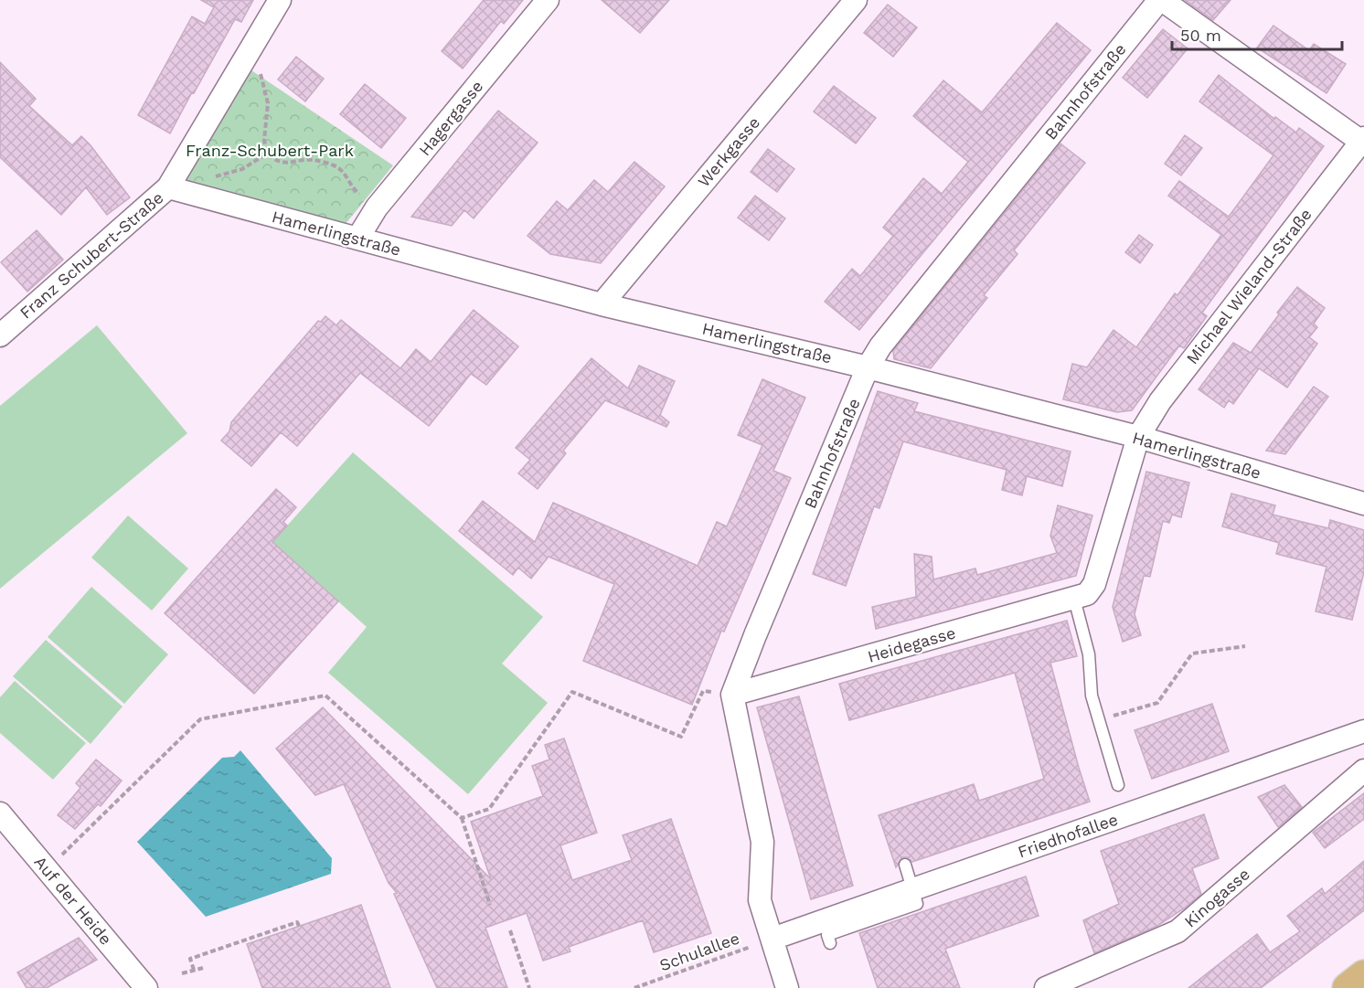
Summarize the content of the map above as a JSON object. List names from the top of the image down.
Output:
{
  "streets": {
    "street": [
      "Bahnhofstraße",
      "Hagergasse",
      "Werkgasse",
      "Hamerlingstraße",
      "Franz Schubert-Straße",
      "Michael Wieland-Straße",
      "Heidegasse",
      "Friedhofallee",
      "Kinogasse",
      "Auf der Heide"
    ],
    "path": ["Schulallee"]
  },
  "crossings": [
    ["Bahnhofstraße", "Hamerlingstraße"],
    ["Bahnhofstraße", "Heidegasse"],
    ["Hagergasse", "Hamerlingstraße"],
    ["Werkgasse", "Hamerlingstraße"],
    ["Hamerlingstraße", "Franz Schubert-Straße"],
    ["Hamerlingstraße", "Michael Wieland-Straße"],
    ["Michael Wieland-Straße", "Heidegasse"],
    ["Friedhofallee", "Schulallee"]
  ],
  "parks": ["Franz-Schubert-Park"],
  "scale_bar": "50 m"
}
